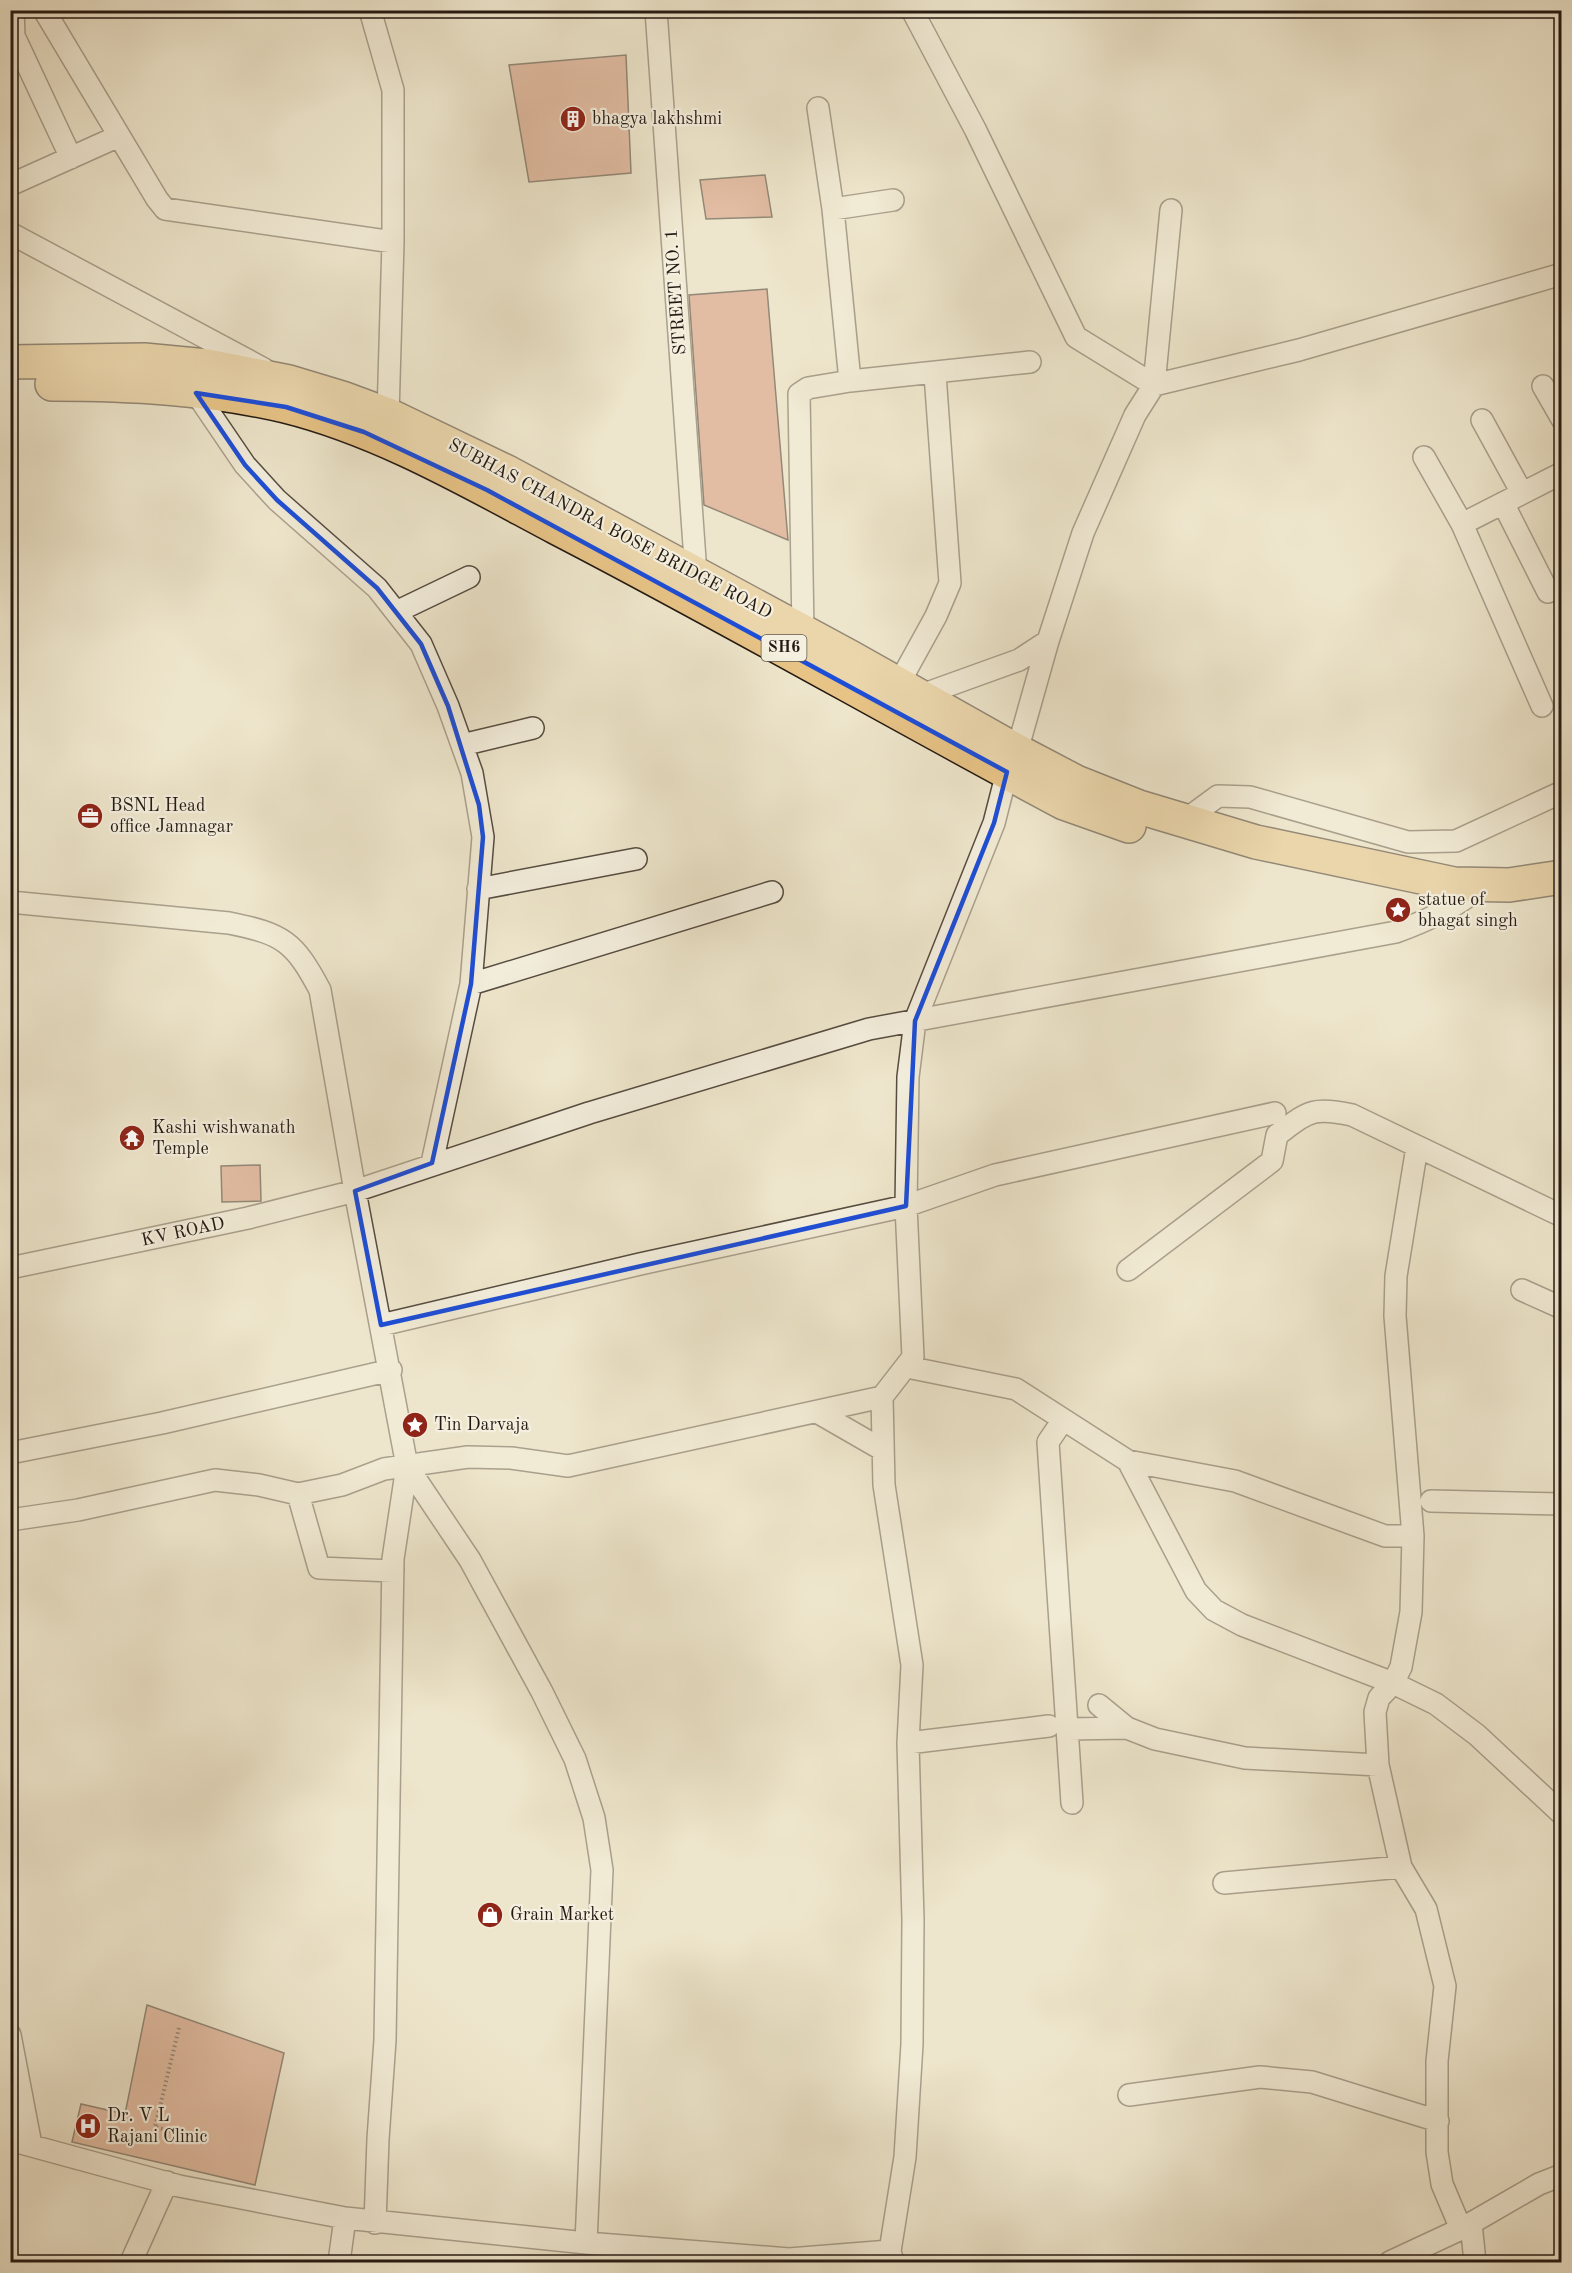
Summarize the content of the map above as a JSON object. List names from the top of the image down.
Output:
{
  "streets": {
    "main road": ["SUBHAS CHANDRA BOSE BRIDGE ROAD", "SH6"],
    "street": ["STREET NO. 1", "KV ROAD"]
  },
  "crossings": [
    ["STREET NO. 1", "SUBHAS CHANDRA BOSE BRIDGE ROAD"],
    ["SUBHAS CHANDRA BOSE BRIDGE ROAD", "KV ROAD"]
  ],
  "places": {
    "building": ["bhagya lakhshmi"],
    "office": ["BSNL Head office Jamnagar"],
    "place": ["statue of bhagat singh", "Tin Darvaja"],
    "temple": ["Kashi wishwanath Temple"],
    "shop": ["Grain Market"],
    "hospital": ["Dr. V L Rajani Clinic"]
  }
}
